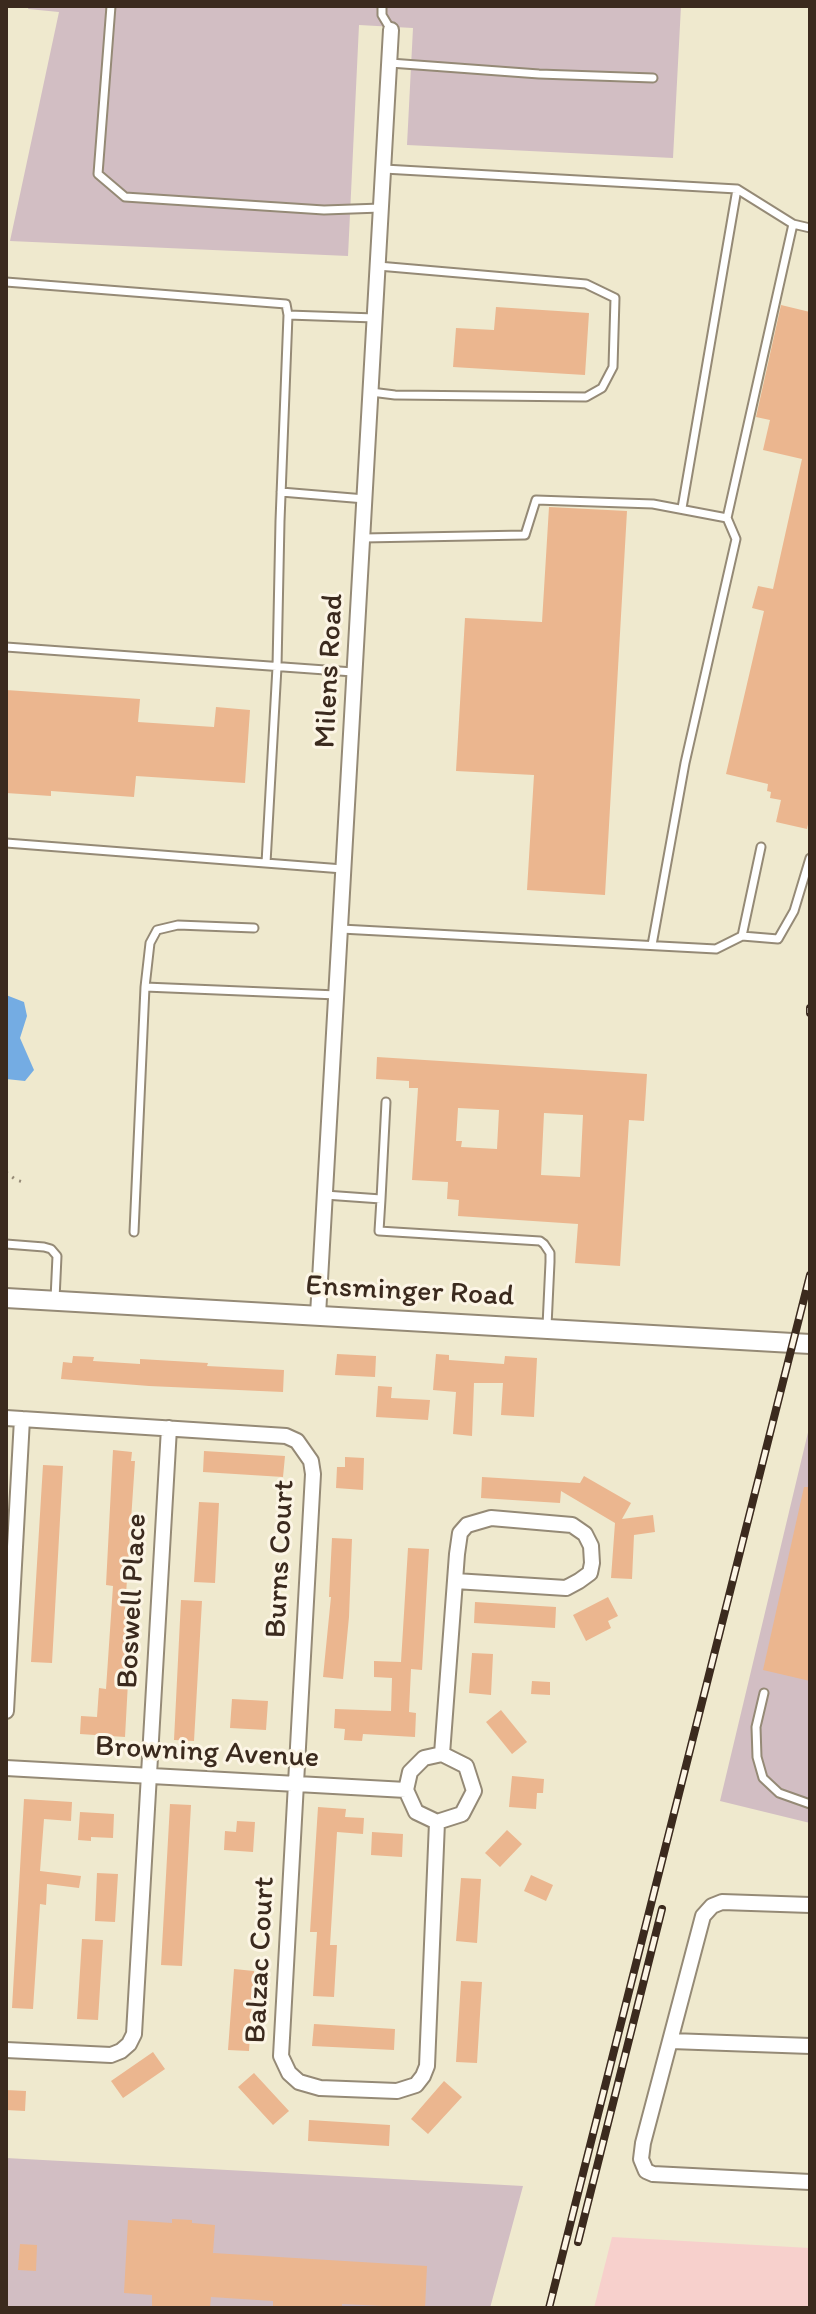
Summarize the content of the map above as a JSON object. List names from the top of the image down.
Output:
{
  "streets": {
    "street": [
      "Milens Road",
      "Ensminger Road",
      "Burns Court",
      "Boswell Place",
      "Browning Avenue",
      "Balzac Court"
    ]
  },
  "crossings": [
    ["Milens Road", "Ensminger Road"],
    ["Burns Court", "Boswell Place"],
    ["Burns Court", "Browning Avenue"],
    ["Burns Court", "Balzac Court"],
    ["Boswell Place", "Browning Avenue"],
    ["Browning Avenue", "Balzac Court"]
  ]
}
